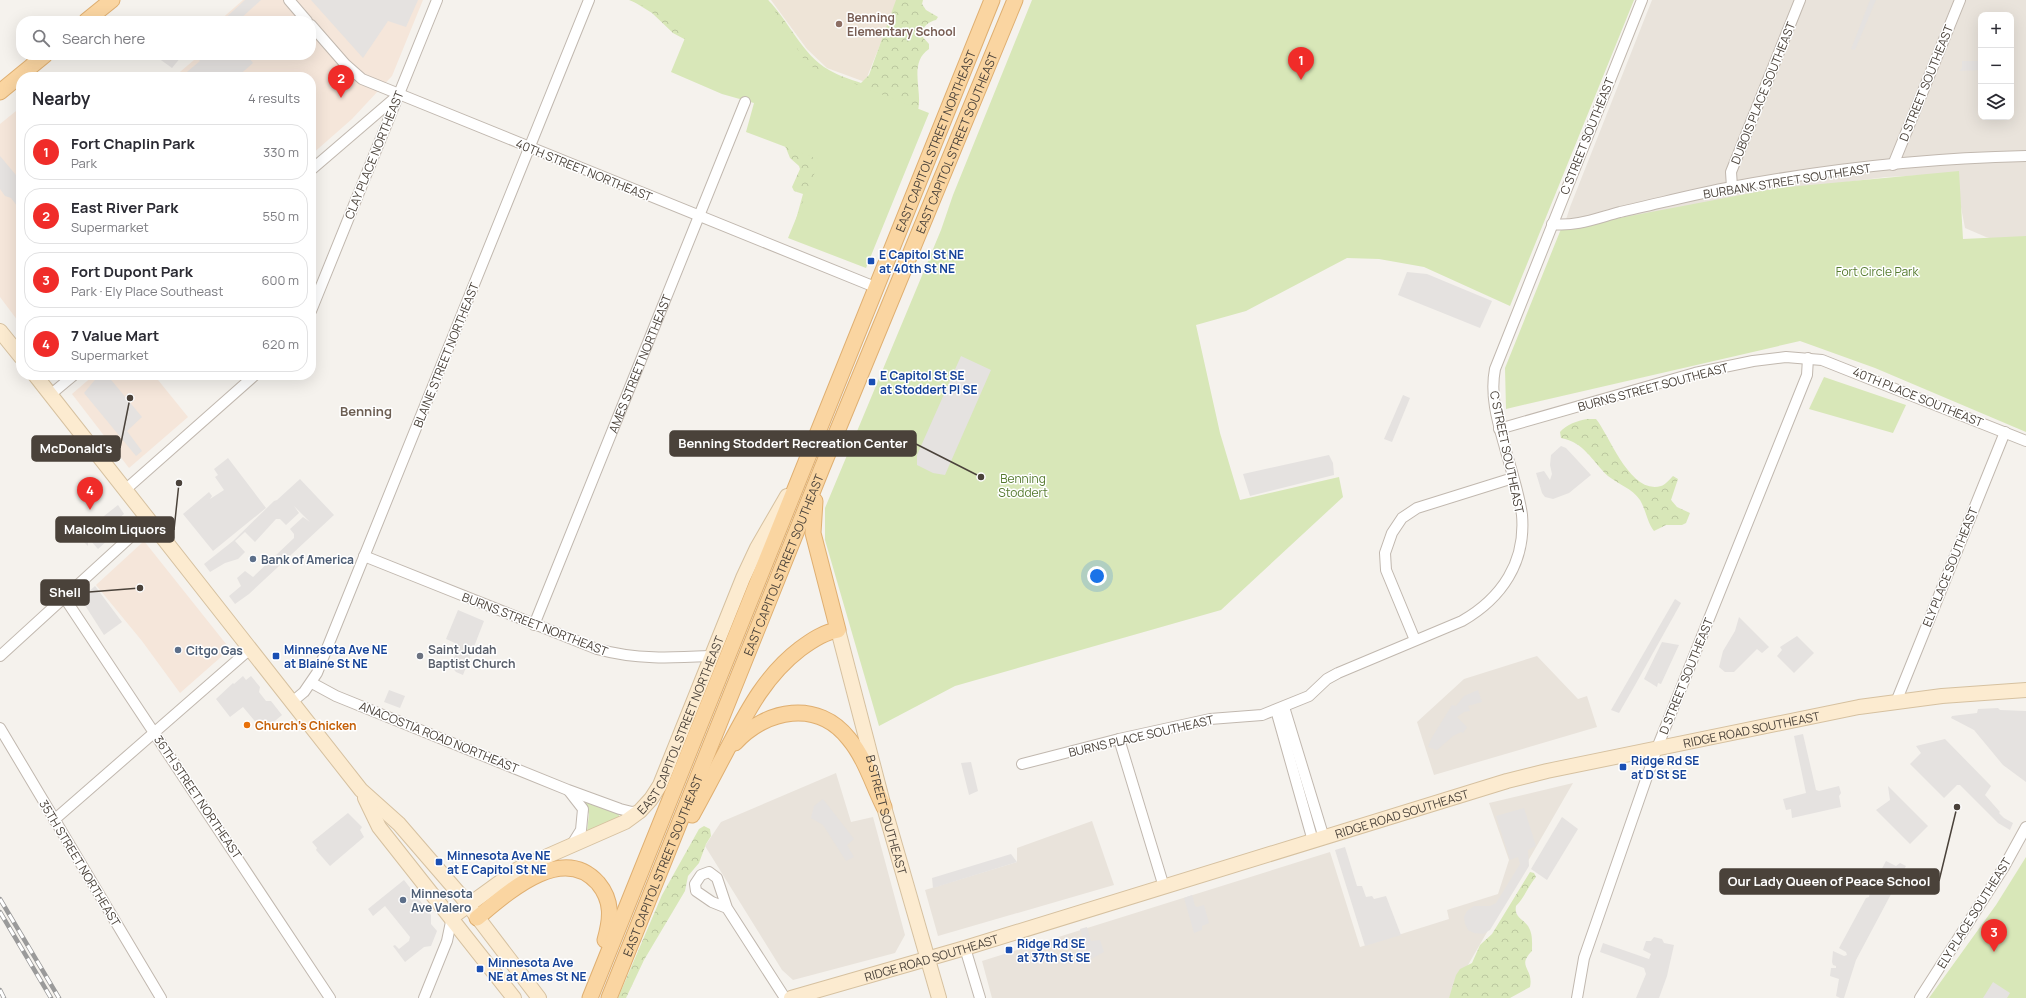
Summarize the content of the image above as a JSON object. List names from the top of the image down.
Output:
{
  "streets": {
    "main road": [
      "EAST CAPITOL STREET NORTHEAST",
      "EAST CAPITOL STREET SOUTHEAST",
      "RIDGE ROAD SOUTHEAST",
      "B STREET SOUTHEAST"
    ],
    "street": [
      "D STREET SOUTHEAST",
      "DUBOIS PLACE SOUTHEAST",
      "C STREET SOUTHEAST",
      "CLAY PLACE NORTHEAST",
      "40TH STREET NORTHEAST",
      "BURBANK STREET SOUTHEAST",
      "BLAINE STREET NORTHEAST",
      "AMES STREET NORTHEAST",
      "BURNS STREET SOUTHEAST",
      "40TH PLACE SOUTHEAST",
      "ELY PLACE SOUTHEAST",
      "BURNS STREET NORTHEAST",
      "BURNS PLACE SOUTHEAST",
      "ANACOSTIA ROAD NORTHEAST",
      "36TH STREET NORTHEAST",
      "35TH STREET NORTHEAST"
    ]
  },
  "crossings": [
    ["D STREET SOUTHEAST", "BURBANK STREET SOUTHEAST"],
    ["D STREET SOUTHEAST", "BURNS STREET SOUTHEAST"],
    ["D STREET SOUTHEAST", "40TH PLACE SOUTHEAST"],
    ["D STREET SOUTHEAST", "RIDGE ROAD SOUTHEAST"],
    ["DUBOIS PLACE SOUTHEAST", "BURBANK STREET SOUTHEAST"],
    ["C STREET SOUTHEAST", "BURBANK STREET SOUTHEAST"],
    ["C STREET SOUTHEAST", "BURNS STREET SOUTHEAST"],
    ["C STREET SOUTHEAST", "BURNS PLACE SOUTHEAST"],
    ["EAST CAPITOL STREET NORTHEAST", "40TH STREET NORTHEAST"],
    ["EAST CAPITOL STREET NORTHEAST", "BURNS STREET NORTHEAST"],
    ["EAST CAPITOL STREET NORTHEAST", "ANACOSTIA ROAD NORTHEAST"],
    ["CLAY PLACE NORTHEAST", "40TH STREET NORTHEAST"],
    ["40TH STREET NORTHEAST", "BLAINE STREET NORTHEAST"],
    ["40TH STREET NORTHEAST", "AMES STREET NORTHEAST"],
    ["BLAINE STREET NORTHEAST", "BURNS STREET NORTHEAST"],
    ["BLAINE STREET NORTHEAST", "ANACOSTIA ROAD NORTHEAST"],
    ["AMES STREET NORTHEAST", "BURNS STREET NORTHEAST"],
    ["BURNS STREET SOUTHEAST", "40TH PLACE SOUTHEAST"],
    ["40TH PLACE SOUTHEAST", "ELY PLACE SOUTHEAST"],
    ["ELY PLACE SOUTHEAST", "RIDGE ROAD SOUTHEAST"],
    ["RIDGE ROAD SOUTHEAST", "B STREET SOUTHEAST"]
  ],
  "districts": ["Benning"],
  "parks": ["Fort Circle Park", "Benning Stoddert"],
  "places": {
    "other": [
      "Benning Elementary School",
      "McDonald's",
      "Benning Stoddert Recreation Center",
      "Malcolm Liquors",
      "Bank of America",
      "Shell",
      "Citgo Gas",
      "Saint Judah Baptist Church",
      "Church's Chicken",
      "Our Lady Queen of Peace School",
      "Minnesota Ave Valero"
    ],
    "transit": [
      "E Capitol St NE at 40th St NE",
      "E Capitol St SE at Stoddert Pl SE",
      "Minnesota Ave NE at Blaine St NE",
      "Ridge Rd SE at D St SE",
      "Minnesota Ave NE at E Capitol St NE",
      "Ridge Rd SE at 37th St SE",
      "Minnesota Ave NE at Ames St NE"
    ]
  },
  "page": {
    "map_buttons": ["+", "−"],
    "search": "Search here",
    "pins": [
      "1",
      "2",
      "4",
      "3"
    ],
    "heading": ["Nearby", "4 results"],
    "list": [
      {
        "mark": "1",
        "name": "Fort Chaplin Park",
        "note": "Park",
        "value": "330 m"
      },
      {
        "mark": "2",
        "name": "East River Park",
        "note": "Supermarket",
        "value": "550 m"
      },
      {
        "mark": "3",
        "name": "Fort Dupont Park",
        "note": "Park · Ely Place Southeast",
        "value": "600 m"
      },
      {
        "mark": "4",
        "name": "7 Value Mart",
        "note": "Supermarket",
        "value": "620 m"
      }
    ]
  }
}
